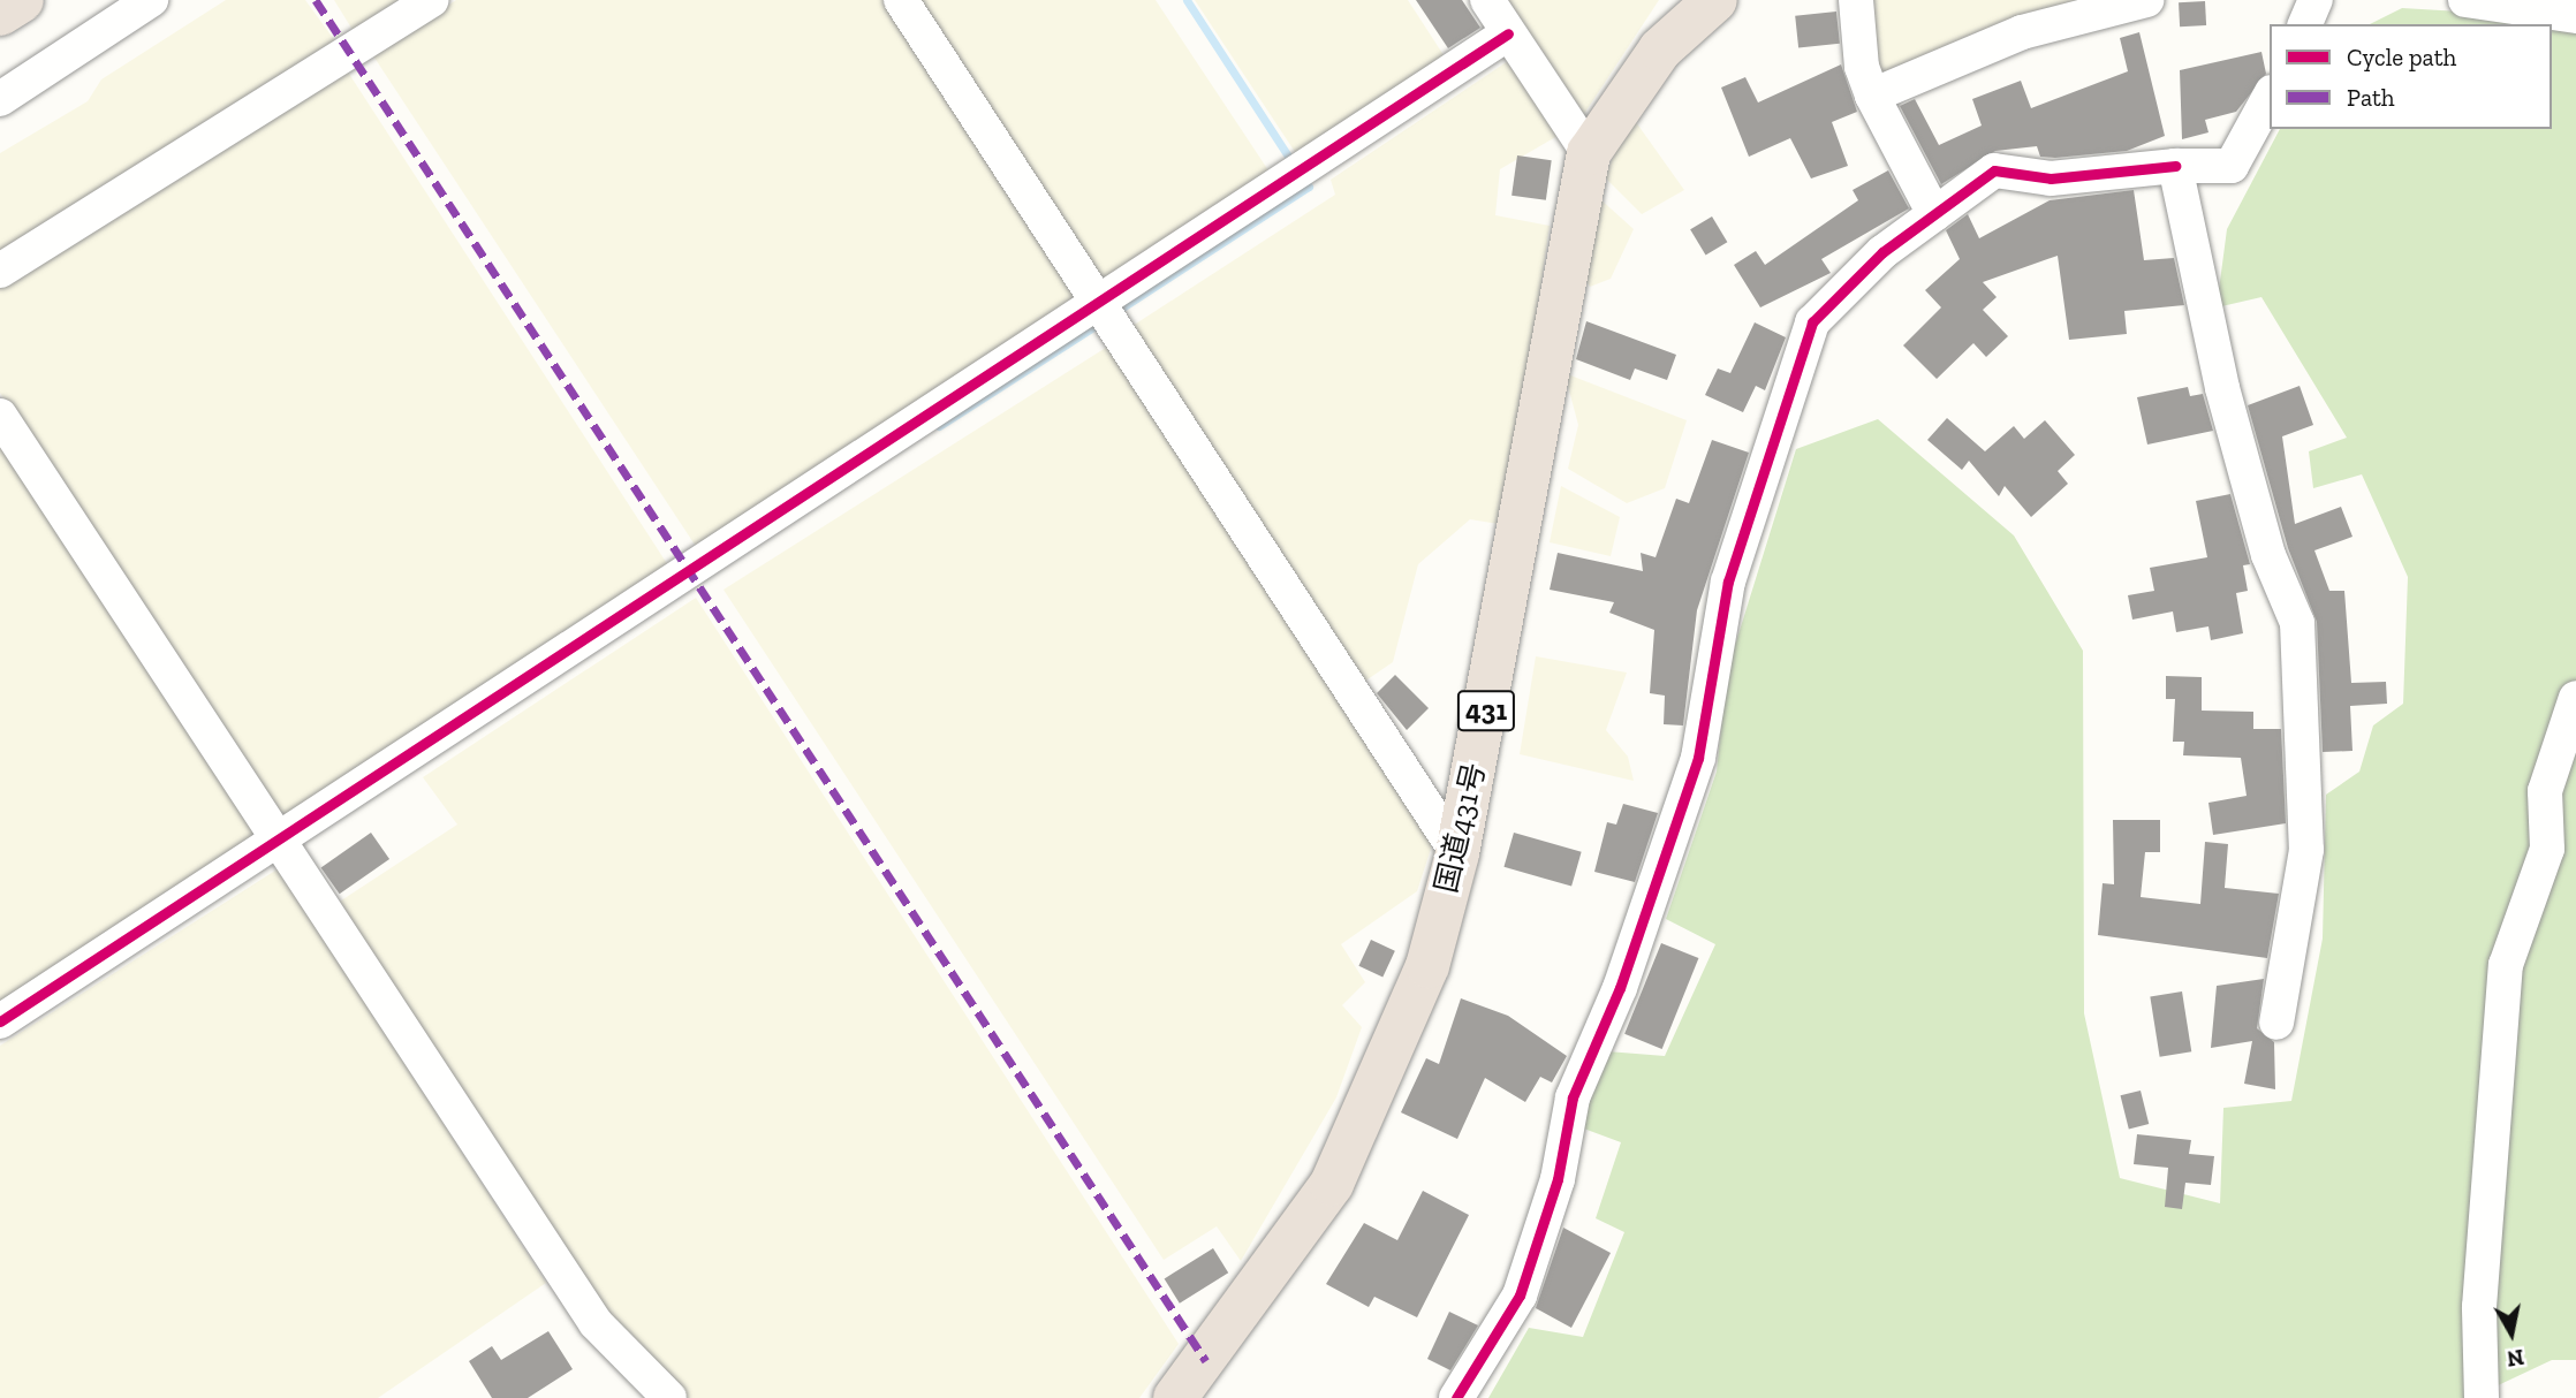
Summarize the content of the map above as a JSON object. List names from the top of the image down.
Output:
{
  "streets": {
    "highway": ["431", "国道431号"]
  },
  "legend": ["Cycle path", "Path"],
  "north": "bottom"
}
